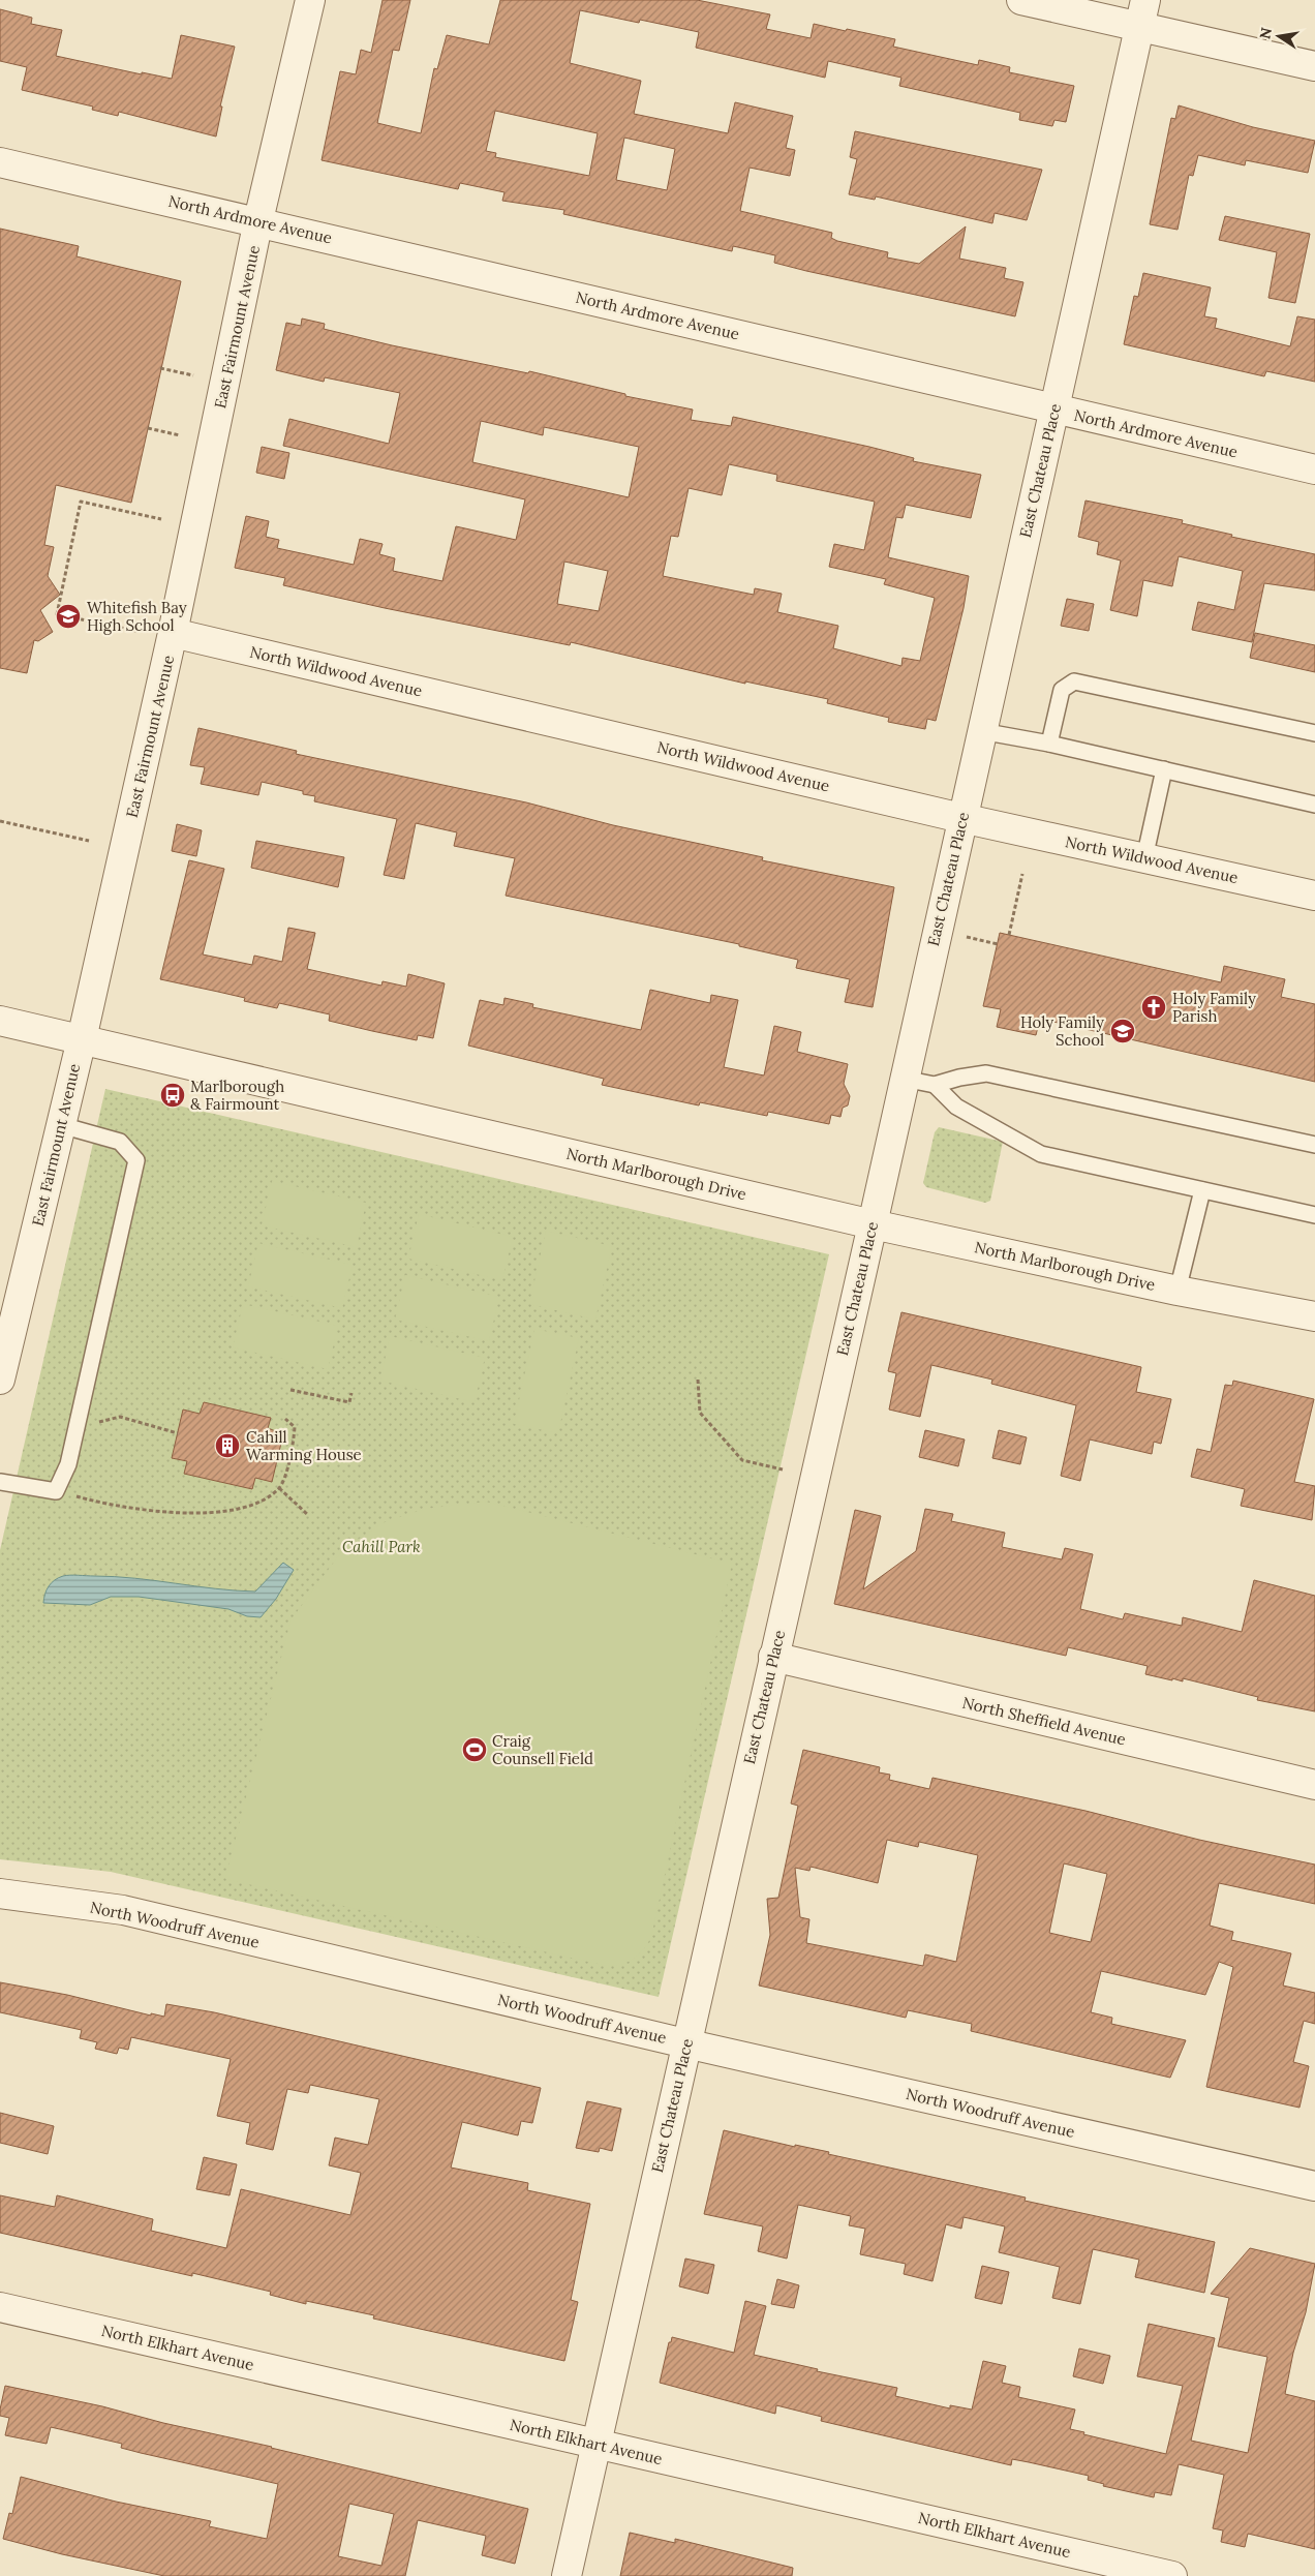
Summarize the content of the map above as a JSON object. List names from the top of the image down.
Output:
{
  "streets": {
    "street": [
      "North Ardmore Avenue",
      "East Fairmount Avenue",
      "East Chateau Place",
      "North Wildwood Avenue",
      "North Marlborough Drive",
      "North Sheffield Avenue",
      "North Woodruff Avenue",
      "North Elkhart Avenue"
    ]
  },
  "crossings": [
    ["North Ardmore Avenue", "East Fairmount Avenue"],
    ["North Ardmore Avenue", "East Chateau Place"],
    ["East Fairmount Avenue", "North Wildwood Avenue"],
    ["East Fairmount Avenue", "North Marlborough Drive"],
    ["East Chateau Place", "North Wildwood Avenue"],
    ["East Chateau Place", "North Marlborough Drive"],
    ["East Chateau Place", "North Sheffield Avenue"],
    ["East Chateau Place", "North Woodruff Avenue"],
    ["East Chateau Place", "North Elkhart Avenue"]
  ],
  "parks": ["Cahill Park"],
  "places": {
    "school or university": ["Whitefish Bay High School", "Holy Family School"],
    "church": ["Holy Family Parish"],
    "bus stop": ["Marlborough & Fairmount"],
    "building": ["Cahill Warming House"],
    "sports": ["Craig Counsell Field"]
  },
  "north": "left"
}
